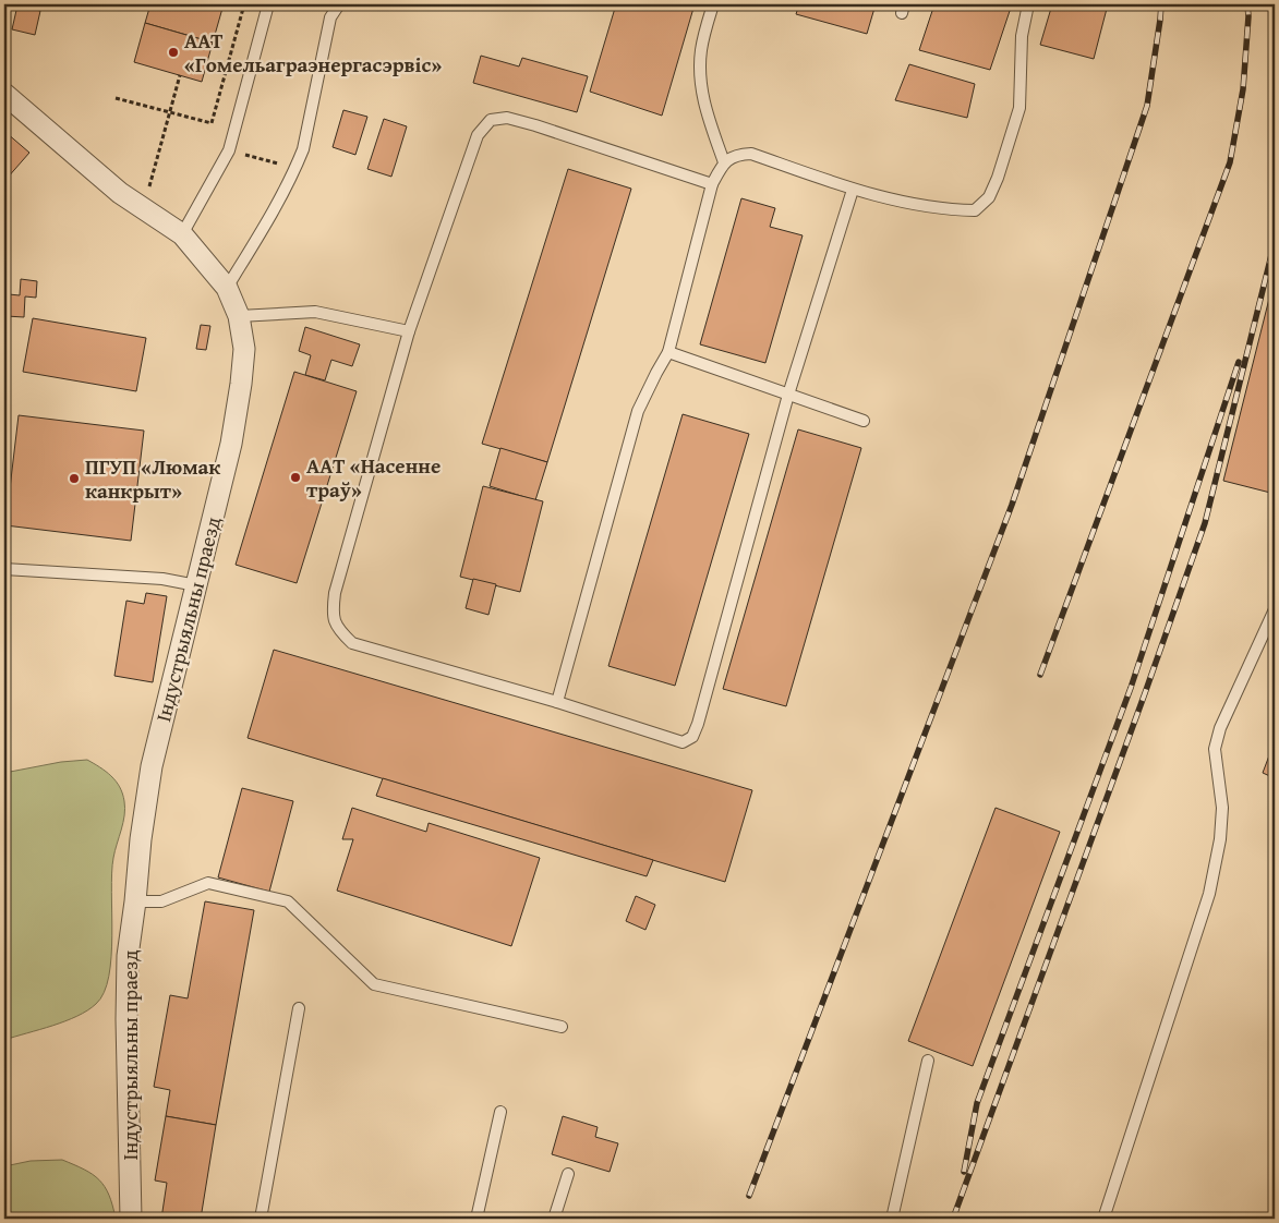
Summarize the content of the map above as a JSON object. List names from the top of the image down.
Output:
{
  "streets": {
    "street": ["Індустрыяльны праезд"]
  },
  "places": ["ААТ «Гомельаграэнергасэрвіс»", "ААТ «Насенне траў»", "ПГУП «Люмак канкрыт»"]
}
